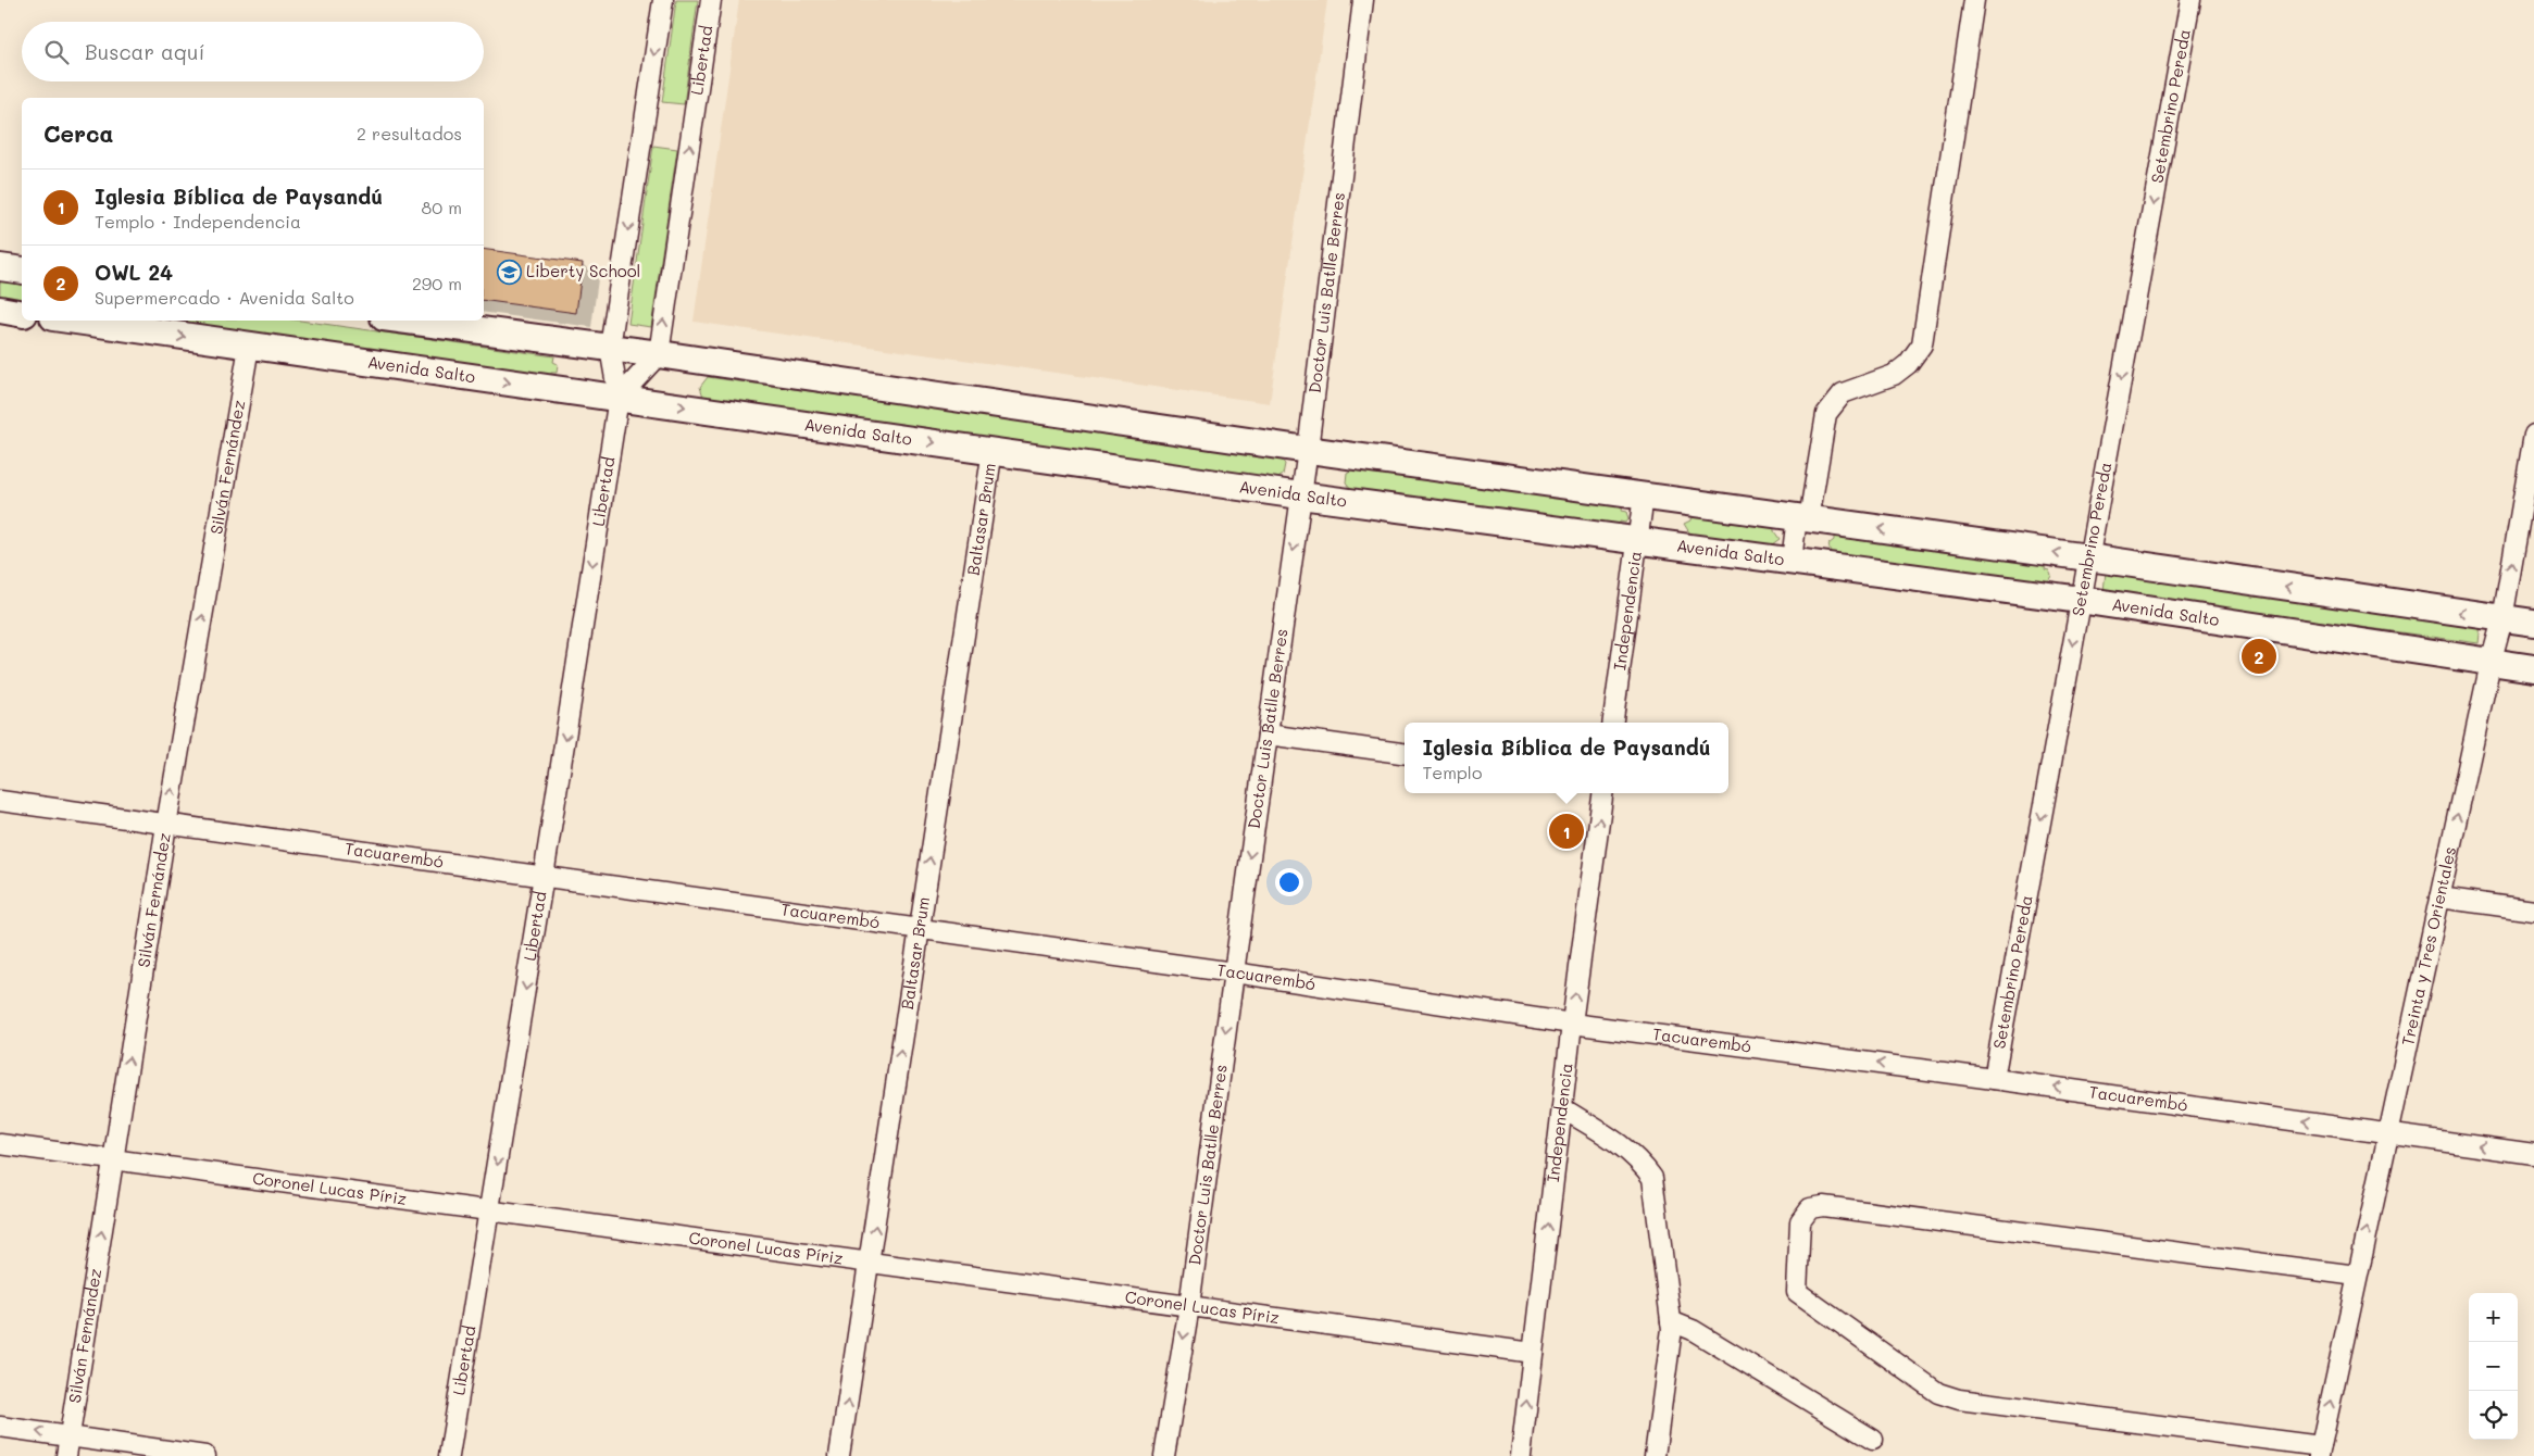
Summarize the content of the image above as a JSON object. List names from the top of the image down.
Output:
{
  "streets": {
    "street": [
      "Libertad",
      "Setembrino Pereda",
      "Doctor Luis Batlle Berres",
      "Avenida Salto",
      "Silván Fernández",
      "Baltasar Brum",
      "Independencia",
      "Tacuarembó",
      "Treinta y Tres Orientales",
      "Coronel Lucas Píriz"
    ]
  },
  "crossings": [
    ["Libertad", "Avenida Salto"],
    ["Libertad", "Tacuarembó"],
    ["Libertad", "Coronel Lucas Píriz"],
    ["Setembrino Pereda", "Avenida Salto"],
    ["Setembrino Pereda", "Tacuarembó"],
    ["Doctor Luis Batlle Berres", "Avenida Salto"],
    ["Doctor Luis Batlle Berres", "Tacuarembó"],
    ["Doctor Luis Batlle Berres", "Coronel Lucas Píriz"],
    ["Avenida Salto", "Silván Fernández"],
    ["Avenida Salto", "Baltasar Brum"],
    ["Avenida Salto", "Independencia"],
    ["Avenida Salto", "Treinta y Tres Orientales"],
    ["Silván Fernández", "Tacuarembó"],
    ["Silván Fernández", "Coronel Lucas Píriz"],
    ["Baltasar Brum", "Tacuarembó"],
    ["Baltasar Brum", "Coronel Lucas Píriz"],
    ["Independencia", "Tacuarembó"],
    ["Independencia", "Coronel Lucas Píriz"],
    ["Tacuarembó", "Treinta y Tres Orientales"]
  ],
  "one_way": [
    "Setembrino Pereda",
    "Doctor Luis Batlle Berres",
    "Silván Fernández",
    "Baltasar Brum",
    "Independencia",
    "Tacuarembó",
    "Treinta y Tres Orientales"
  ],
  "places": {
    "school or university": ["Liberty School"]
  },
  "page": {
    "search": "Buscar aquí",
    "heading": ["Cerca", "2 resultados"],
    "list": [
      {
        "mark": "1",
        "name": "Iglesia Bíblica de Paysandú",
        "note": "Templo · Independencia",
        "value": "80 m"
      },
      {
        "mark": "2",
        "name": "OWL 24",
        "note": "Supermercado · Avenida Salto",
        "value": "290 m"
      }
    ],
    "pins": ["2", "1"],
    "popup": ["Iglesia Bíblica de Paysandú", "Templo"],
    "map_buttons": ["+", "−"]
  }
}
